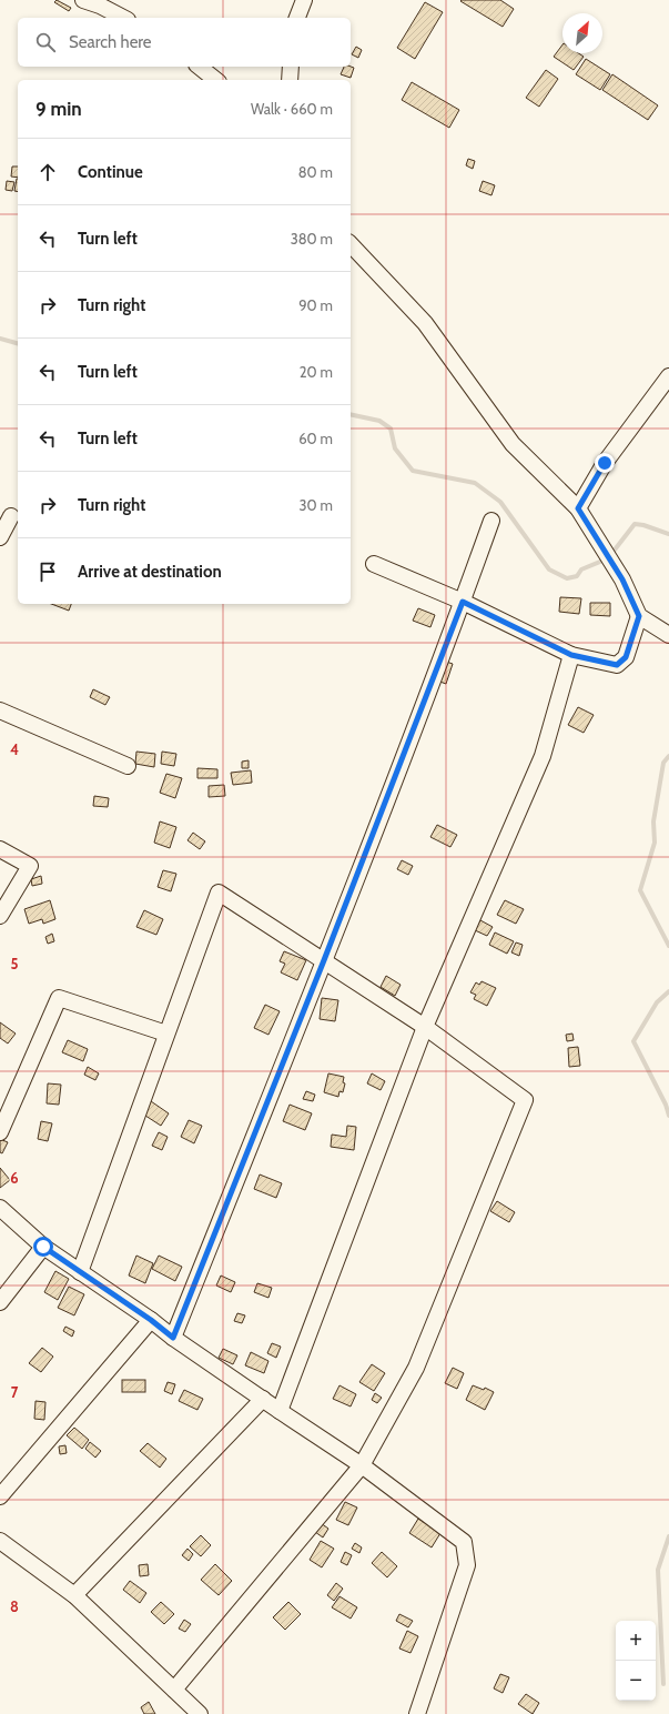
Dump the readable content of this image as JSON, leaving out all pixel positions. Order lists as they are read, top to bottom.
{
  "north": "top right",
  "page": {
    "search": "Search here",
    "heading": ["9 min", "Walk · 660 m"],
    "list": [
      ["Continue", "80 m"],
      ["Turn left", "380 m"],
      ["Turn right", "90 m"],
      ["Turn left", "20 m"],
      ["Turn left", "60 m"],
      ["Turn right", "30 m"],
      "Arrive at destination"
    ],
    "map_buttons": ["+", "−"]
  },
  "grid": {
    "rows": [
      "4",
      "5",
      "6",
      "7",
      "8"
    ]
  }
}
